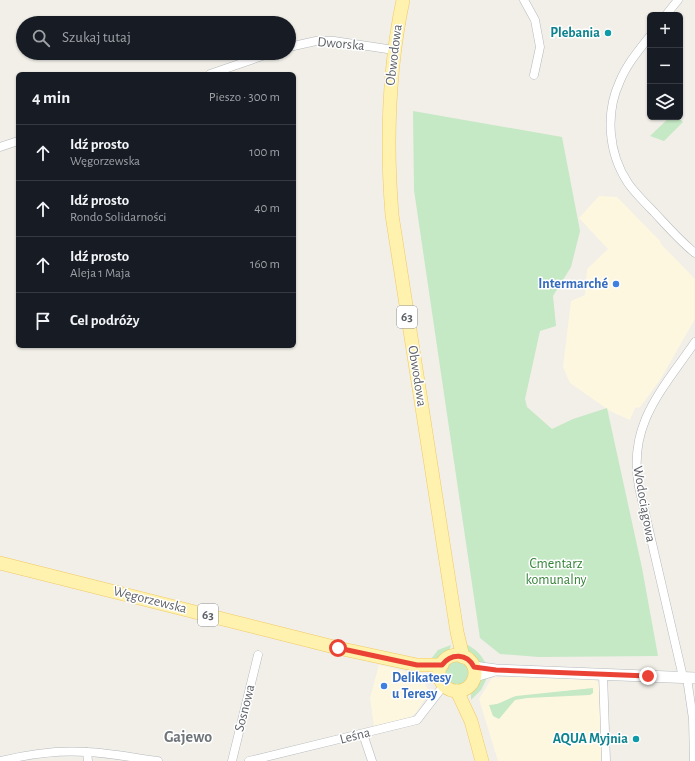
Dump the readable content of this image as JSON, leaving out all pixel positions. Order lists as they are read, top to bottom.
{
  "streets": {
    "main road": ["Obwodowa", "63", "Węgorzewska"],
    "street": [
      "Dworska",
      "Wodociągowa",
      "Sosnowa",
      "Leśna"
    ]
  },
  "crossings": [
    ["Dworska", "Obwodowa"],
    ["Obwodowa", "Węgorzewska"],
    ["Obwodowa", "Leśna"],
    ["Węgorzewska", "Leśna"]
  ],
  "districts": ["Gajewo"],
  "parks": ["Cmentarz komunalny"],
  "places": [
    "Plebania",
    "Intermarché",
    "Delikatesy u Teresy",
    "AQUA Myjnia"
  ],
  "page": {
    "map_buttons": ["+", "−"],
    "search": "Szukaj tutaj",
    "heading": ["4 min", "Pieszo · 300 m"],
    "list": [
      ["Idź prosto", "Węgorzewska", "100 m"],
      ["Idź prosto", "Rondo Solidarności", "40 m"],
      ["Idź prosto", "Aleja 1 Maja", "160 m"],
      "Cel podróży"
    ]
  }
}
